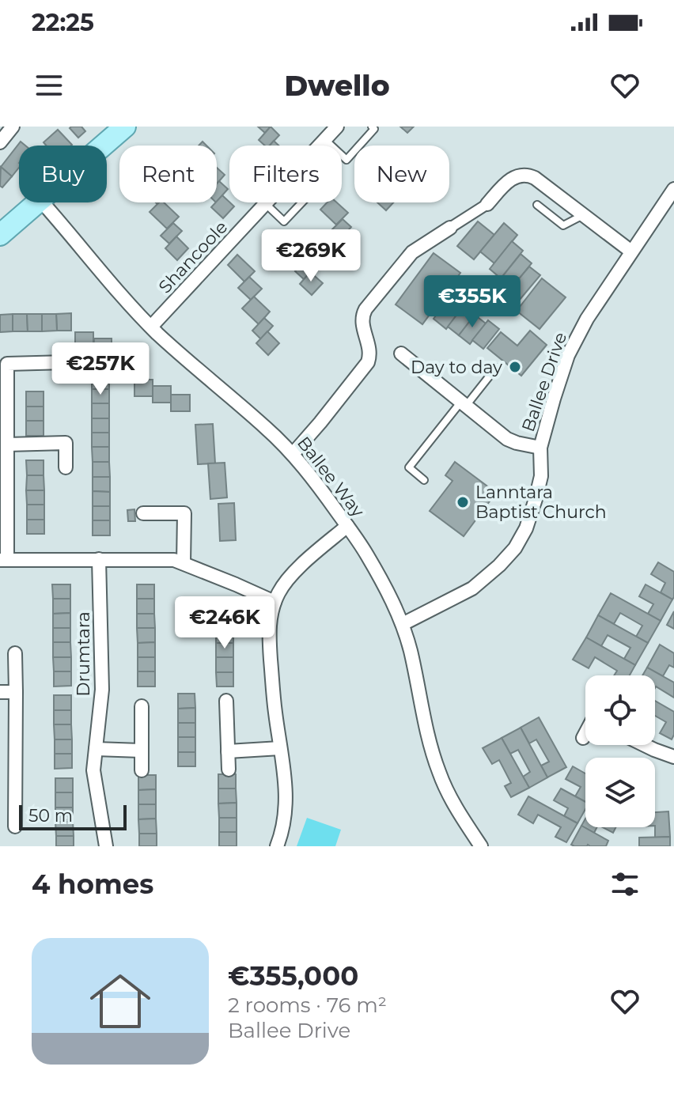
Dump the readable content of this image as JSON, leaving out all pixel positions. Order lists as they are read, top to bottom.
{
  "streets": {
    "street": [
      "Shancoole",
      "Ballee Drive",
      "Ballee Way",
      "Drumtara"
    ]
  },
  "crossings": [
    ["Shancoole", "Ballee Way"],
    ["Ballee Drive", "Ballee Way"]
  ],
  "places": ["Day to day", "Lanntara Baptist Church"],
  "scale_bar": "50 m",
  "page": {
    "status": "22:25",
    "header": "Dwello",
    "chip": [
      "Buy",
      "Rent",
      "Filters",
      "New"
    ],
    "price": [
      "€269K",
      "€355K",
      "€257K",
      "€246K"
    ],
    "scale": "50 m",
    "heading": "4 homes",
    "list": [
      {
        "name": "€355,000",
        "note": "2 rooms · 76 m² · Ballee Drive"
      }
    ]
  }
}
